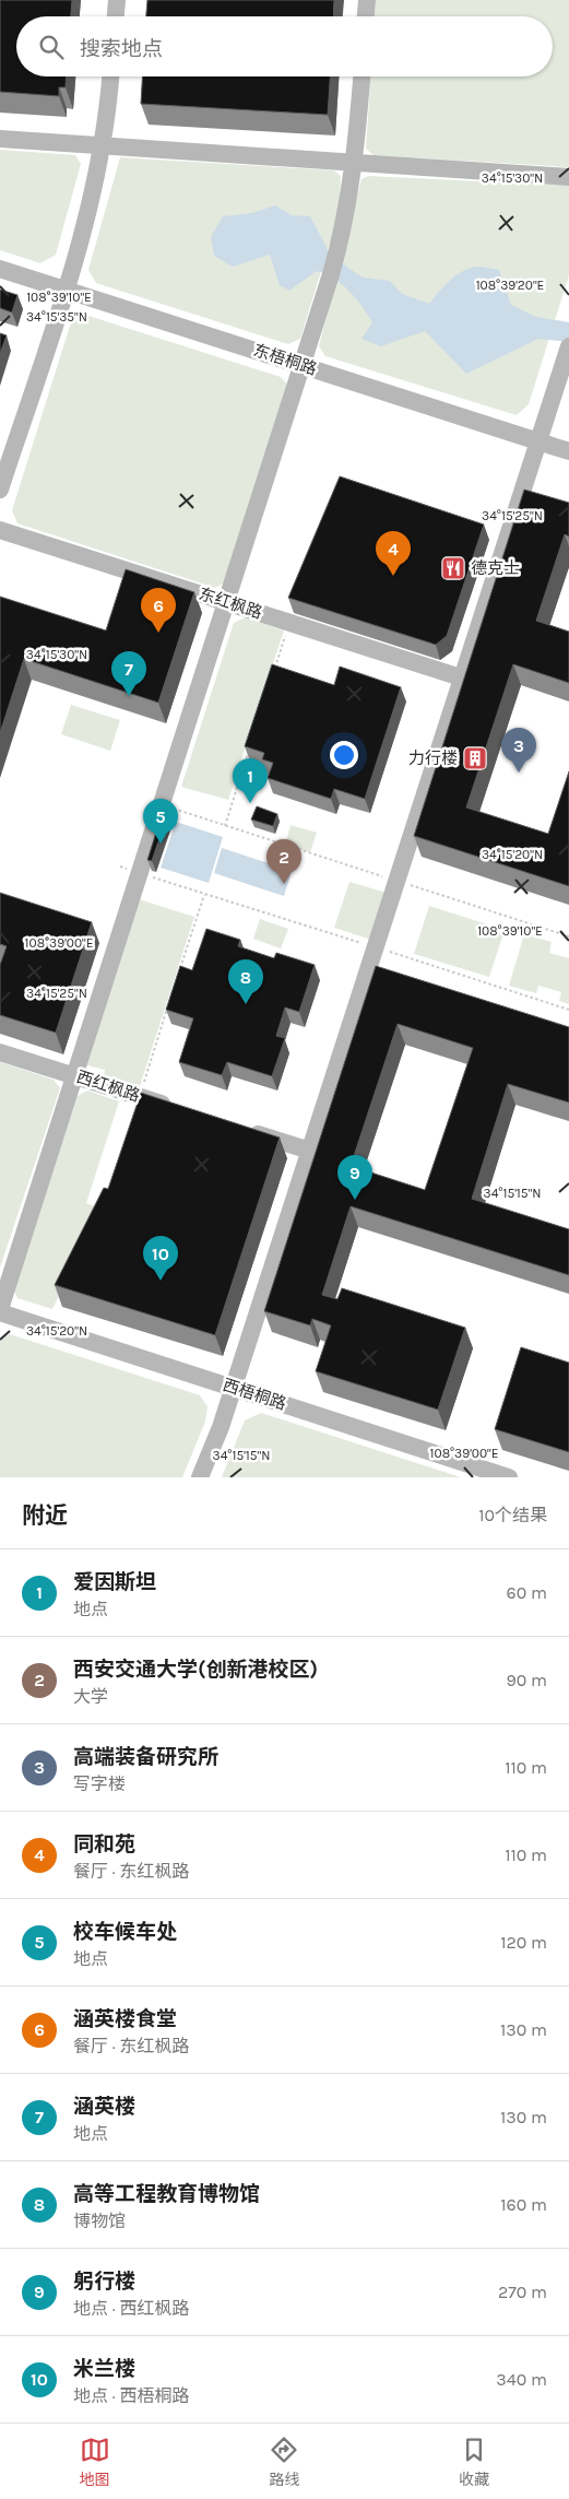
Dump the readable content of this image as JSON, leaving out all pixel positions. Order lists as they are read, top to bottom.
{
  "streets": {
    "street": [
      "东梧桐路",
      "东红枫路",
      "西红枫路",
      "西梧桐路"
    ]
  },
  "places": {
    "restaurant": ["德克士"],
    "building": ["力行楼"]
  },
  "page": {
    "search": "搜索地点",
    "pins": [
      "4",
      "6",
      "7",
      "3",
      "1",
      "5",
      "2",
      "8",
      "9",
      "10"
    ],
    "heading": ["附近", "10个结果"],
    "list": [
      {
        "mark": "1",
        "name": "爱因斯坦",
        "note": "地点",
        "value": "60 m"
      },
      {
        "mark": "2",
        "name": "西安交通大学(创新港校区)",
        "note": "大学",
        "value": "90 m"
      },
      {
        "mark": "3",
        "name": "高端装备研究所",
        "note": "写字楼",
        "value": "110 m"
      },
      {
        "mark": "4",
        "name": "同和苑",
        "note": "餐厅 · 东红枫路",
        "value": "110 m"
      },
      {
        "mark": "5",
        "name": "校车候车处",
        "note": "地点",
        "value": "120 m"
      },
      {
        "mark": "6",
        "name": "涵英楼食堂",
        "note": "餐厅 · 东红枫路",
        "value": "130 m"
      },
      {
        "mark": "7",
        "name": "涵英楼",
        "note": "地点",
        "value": "130 m"
      },
      {
        "mark": "8",
        "name": "高等工程教育博物馆",
        "note": "博物馆",
        "value": "160 m"
      },
      {
        "mark": "9",
        "name": "躬行楼",
        "note": "地点 · 西红枫路",
        "value": "270 m"
      },
      {
        "mark": "10",
        "name": "米兰楼",
        "note": "地点 · 西梧桐路",
        "value": "340 m"
      }
    ],
    "nav": ["地图", "路线", "收藏"]
  },
  "coordinates": [
    "34°15'30\"N",
    "108°39'20\"E",
    "108°39'10\"E",
    "34°15'35\"N",
    "34°15'25\"N",
    "34°15'20\"N",
    "108°39'00\"E",
    "34°15'15\"N"
  ]
}
